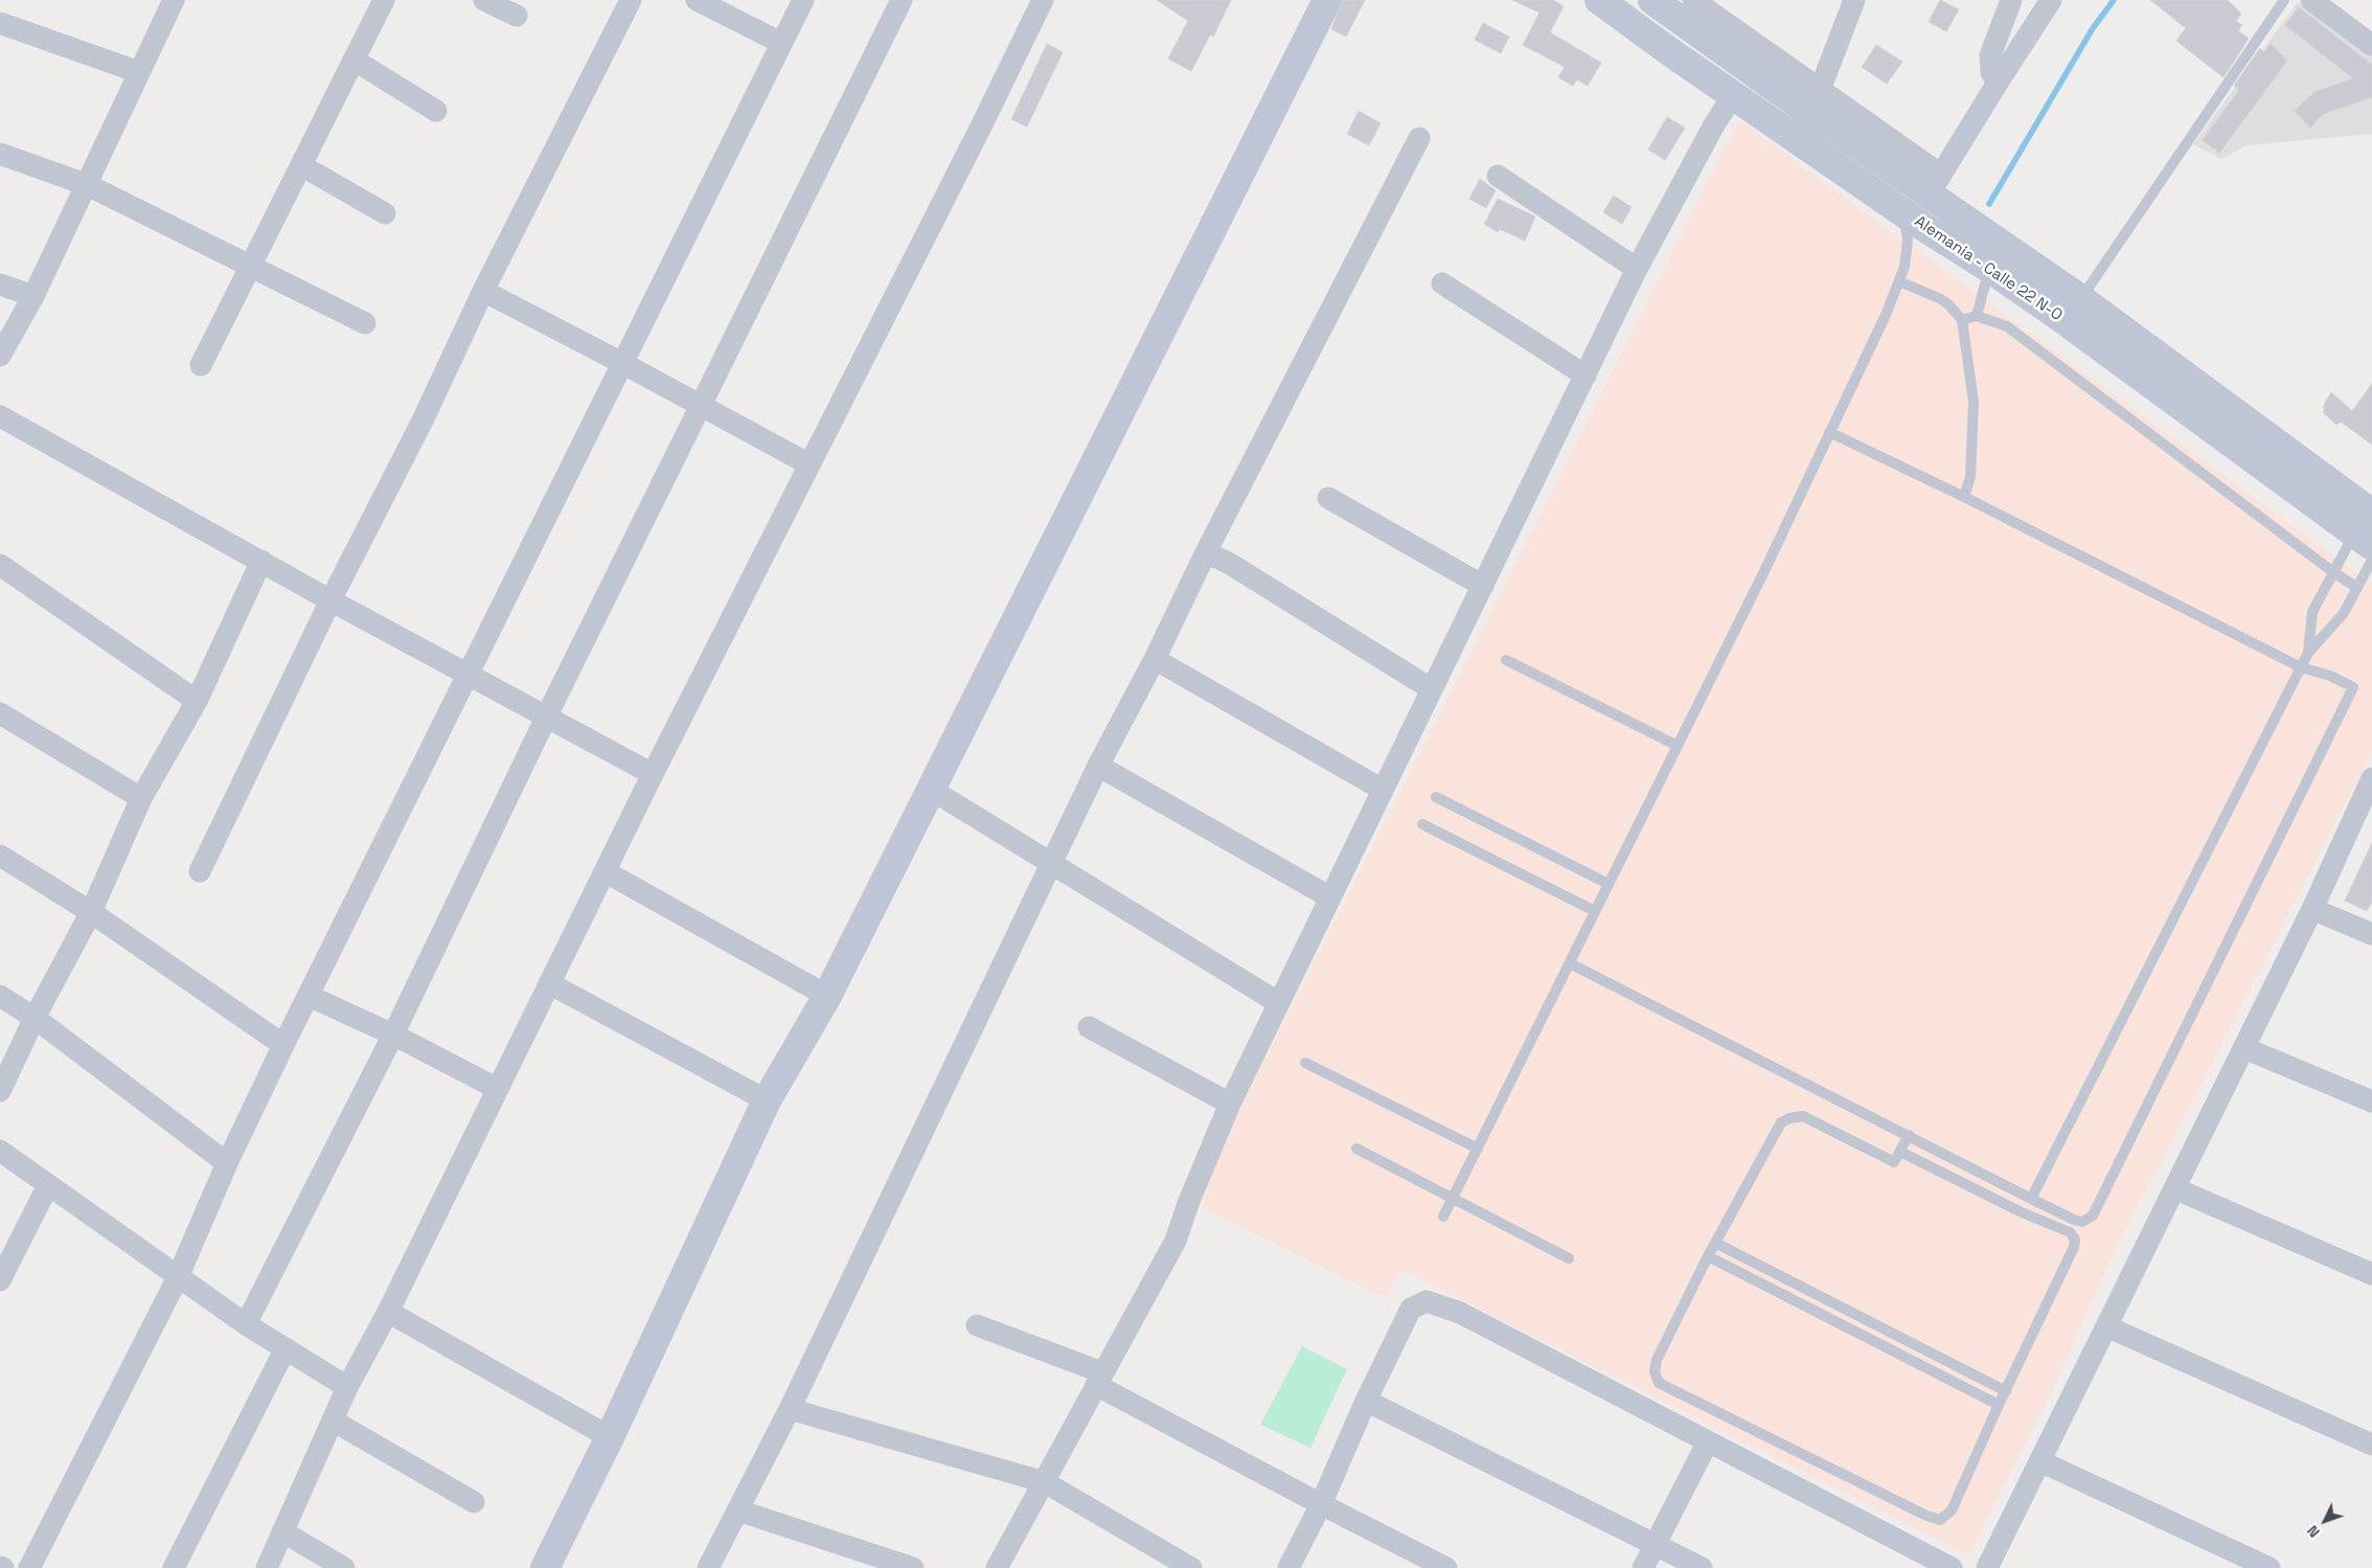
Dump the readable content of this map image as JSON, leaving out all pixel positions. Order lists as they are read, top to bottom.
{
  "streets": {
    "street": ["Alemania - Calle 22 N-O"]
  },
  "north": "bottom left"
}
